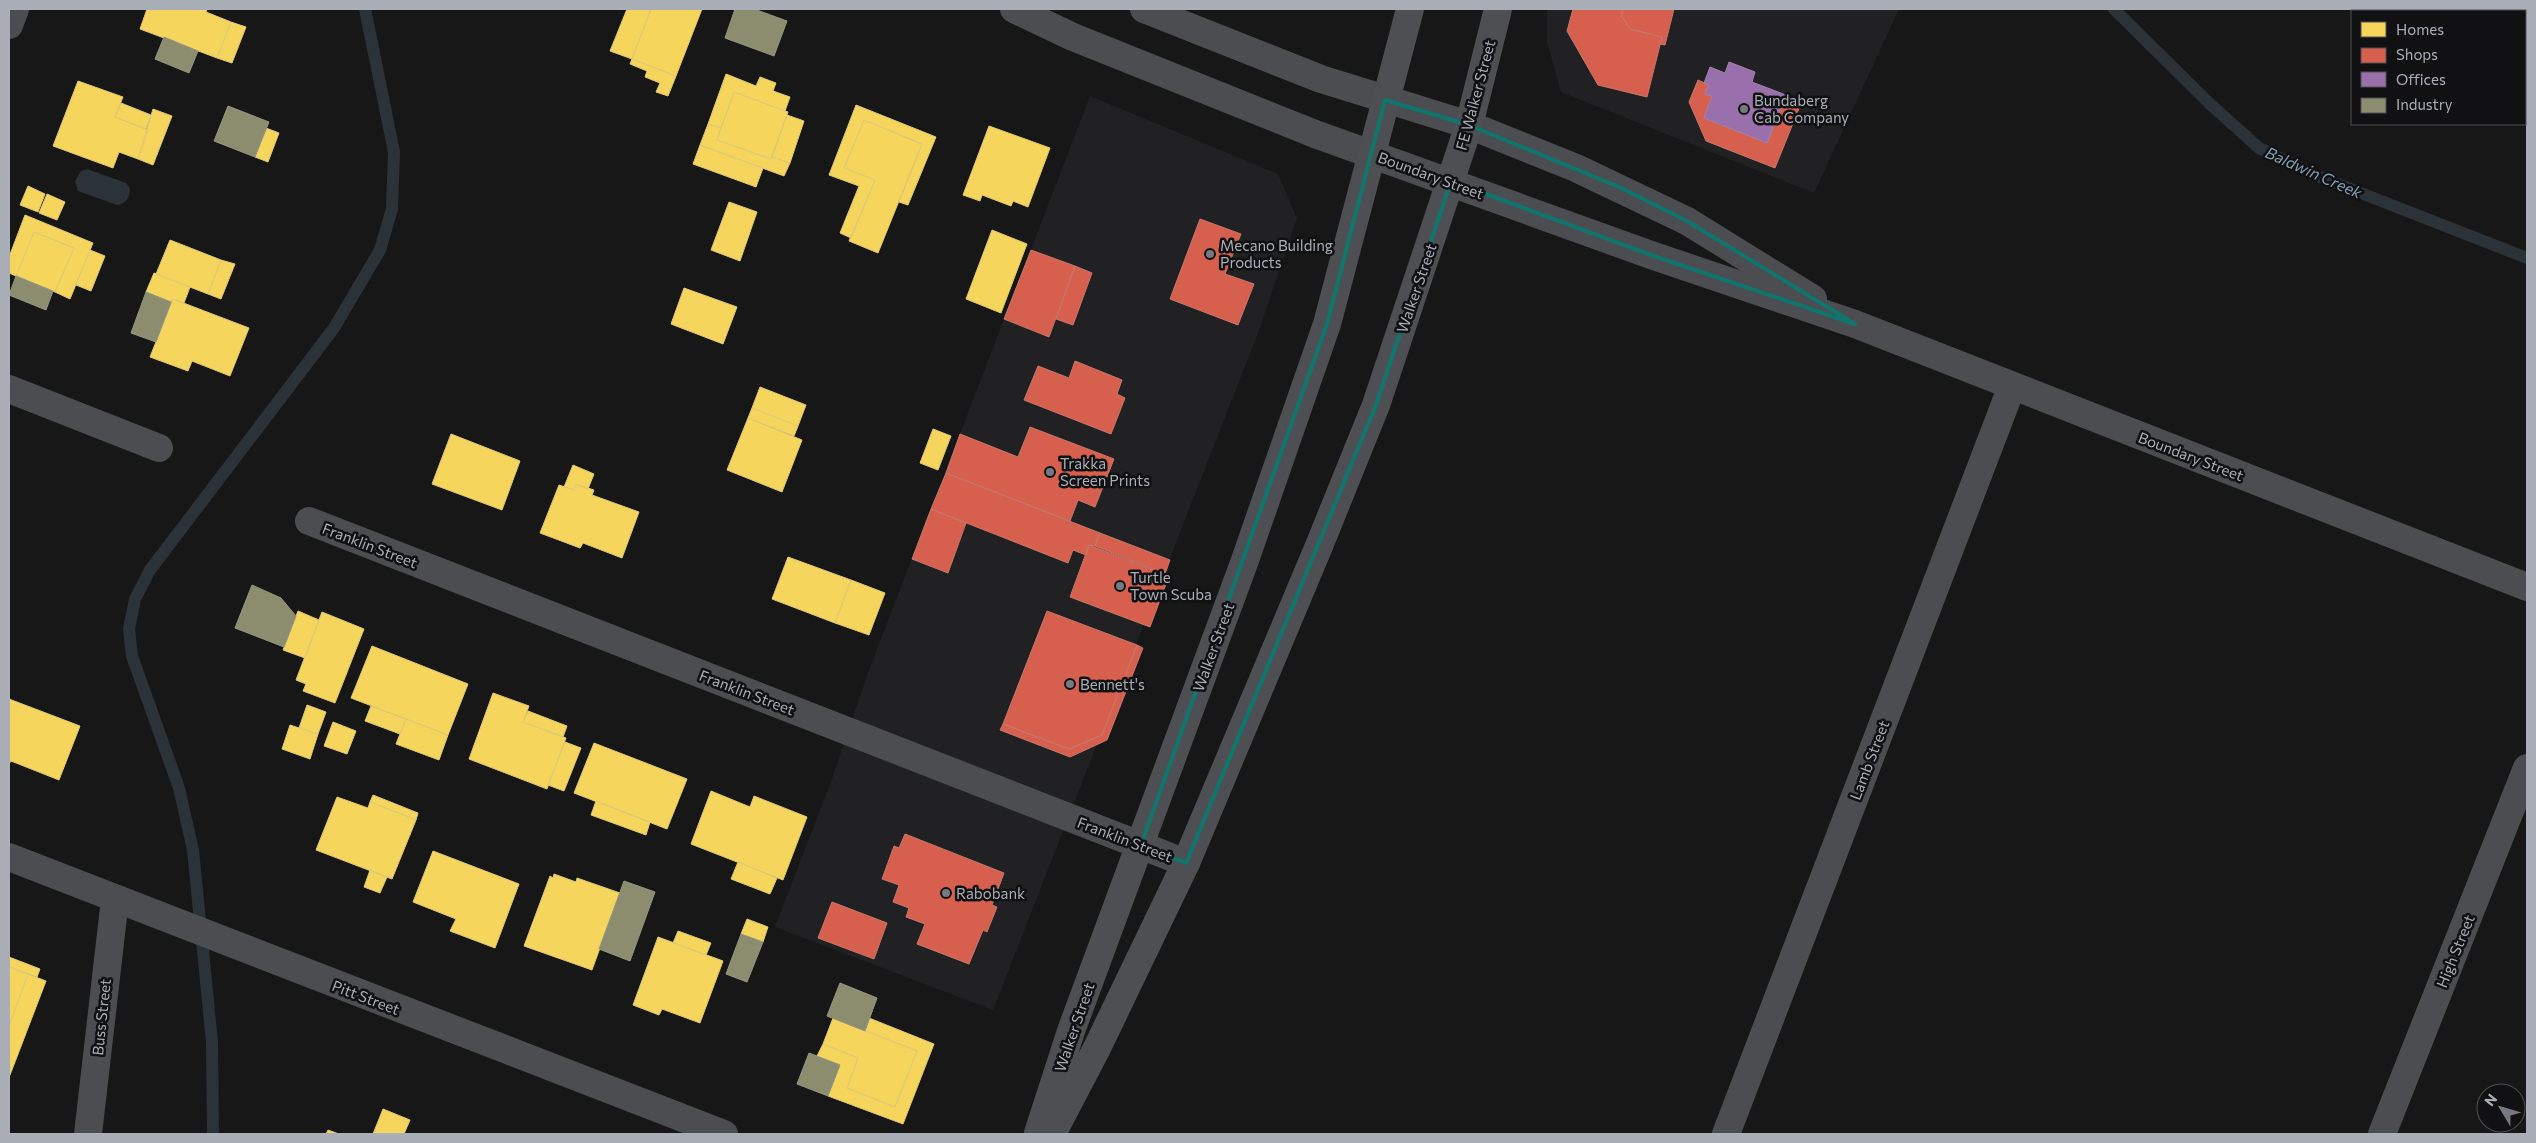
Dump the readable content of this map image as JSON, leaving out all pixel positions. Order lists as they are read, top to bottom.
{
  "streets": {
    "main road": ["FE Walker Street", "Walker Street"],
    "street": [
      "Boundary Street",
      "Franklin Street",
      "Lamb Street",
      "High Street",
      "Pitt Street",
      "Buss Street"
    ]
  },
  "crossings": [
    ["FE Walker Street", "Boundary Street"],
    ["FE Walker Street", "Walker Street"],
    ["Boundary Street", "Walker Street"],
    ["Boundary Street", "Lamb Street"],
    ["Walker Street", "Franklin Street"],
    ["Pitt Street", "Buss Street"]
  ],
  "water": ["Baldwin Creek"],
  "places": [
    "Bundaberg Cab Company",
    "Mecano Building Products",
    "Trakka Screen Prints",
    "Turtle Town Scuba",
    "Bennett's",
    "Rabobank"
  ],
  "legend": [
    "Homes",
    "Shops",
    "Offices",
    "Industry"
  ],
  "north": "top left"
}
